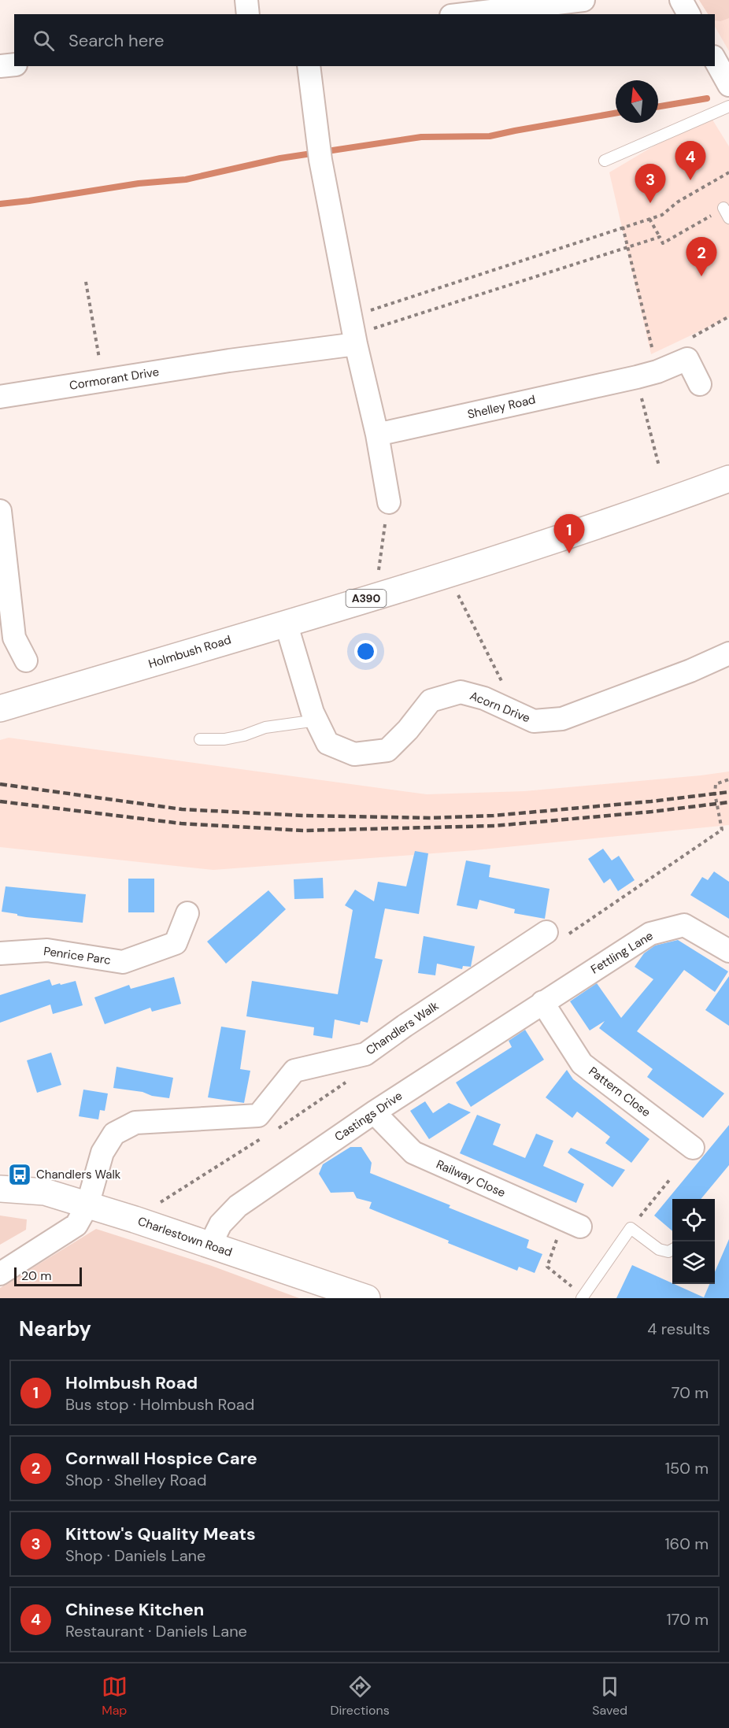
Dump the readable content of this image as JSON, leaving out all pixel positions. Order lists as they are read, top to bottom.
{
  "streets": {
    "main road": ["A390", "Holmbush Road", "Charlestown Road"],
    "street": [
      "Cormorant Drive",
      "Shelley Road",
      "Acorn Drive",
      "Fettling Lane",
      "Penrice Parc",
      "Chandlers Walk",
      "Pattern Close",
      "Castings Drive",
      "Railway Close"
    ]
  },
  "crossings": [
    ["Holmbush Road", "Acorn Drive"],
    ["Fettling Lane", "Pattern Close"],
    ["Fettling Lane", "Castings Drive"],
    ["Chandlers Walk", "Charlestown Road"],
    ["Pattern Close", "Castings Drive"],
    ["Castings Drive", "Railway Close"],
    ["Castings Drive", "Charlestown Road"]
  ],
  "places": {
    "bus stop": ["Chandlers Walk"]
  },
  "scale_bar": "20 m",
  "north": "top",
  "page": {
    "search": "Search here",
    "pins": [
      "4",
      "3",
      "2",
      "1"
    ],
    "scale": "20 m",
    "heading": ["Nearby", "4 results"],
    "list": [
      {
        "mark": "1",
        "name": "Holmbush Road",
        "note": "Bus stop · Holmbush Road",
        "value": "70 m"
      },
      {
        "mark": "2",
        "name": "Cornwall Hospice Care",
        "note": "Shop · Shelley Road",
        "value": "150 m"
      },
      {
        "mark": "3",
        "name": "Kittow's Quality Meats",
        "note": "Shop · Daniels Lane",
        "value": "160 m"
      },
      {
        "mark": "4",
        "name": "Chinese Kitchen",
        "note": "Restaurant · Daniels Lane",
        "value": "170 m"
      }
    ],
    "nav": ["Map", "Directions", "Saved"]
  }
}
